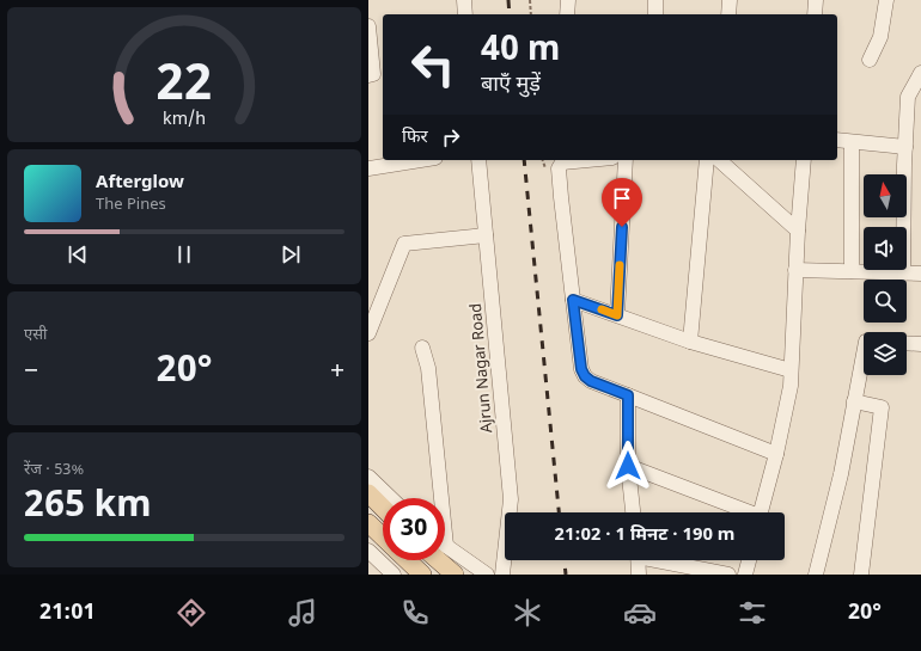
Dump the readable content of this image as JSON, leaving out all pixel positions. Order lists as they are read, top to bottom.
{
  "streets": {
    "street": ["Ajrun Nagar Road"]
  },
  "north": "top",
  "page": {
    "turn": ["40 m", "बाएँ मुड़ें"],
    "then": "फिर",
    "song": ["Afterglow", "The Pines"],
    "tile": [
      "एसी",
      ["रेंज · 53%", "265 km"]
    ],
    "heat": ["−", "20°", "+"],
    "limit": "30",
    "trip": "21:02 · 1 मिनट · 190 m",
    "tabs": ["21:01", "20°"],
    "gauge": ["22", "km/h"]
  }
}
